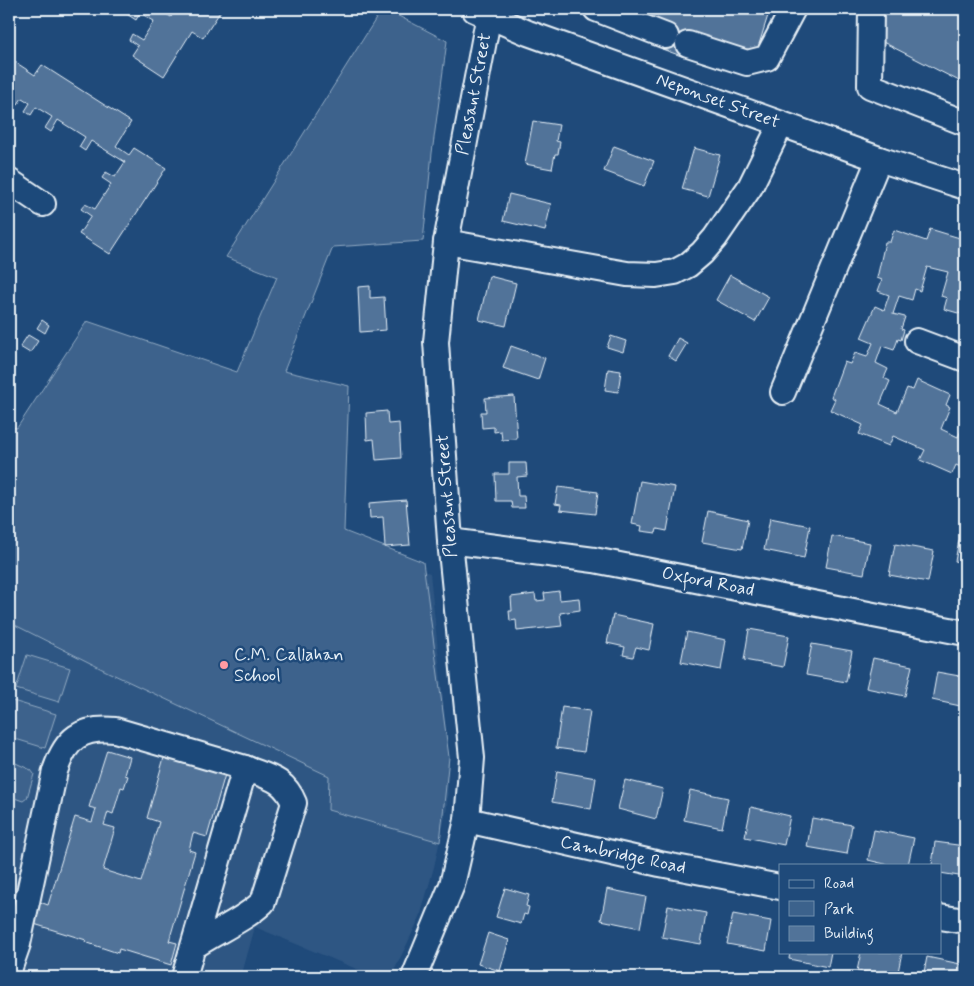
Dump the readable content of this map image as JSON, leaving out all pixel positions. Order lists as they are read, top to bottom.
{
  "streets": {
    "street": [
      "Pleasant Street",
      "Neponset Street",
      "Oxford Road",
      "Cambridge Road"
    ]
  },
  "crossings": [
    ["Pleasant Street", "Neponset Street"],
    ["Pleasant Street", "Oxford Road"],
    ["Pleasant Street", "Cambridge Road"]
  ],
  "places": ["C.M. Callahan School"],
  "legend": ["Road", "Park", "Building"]
}
